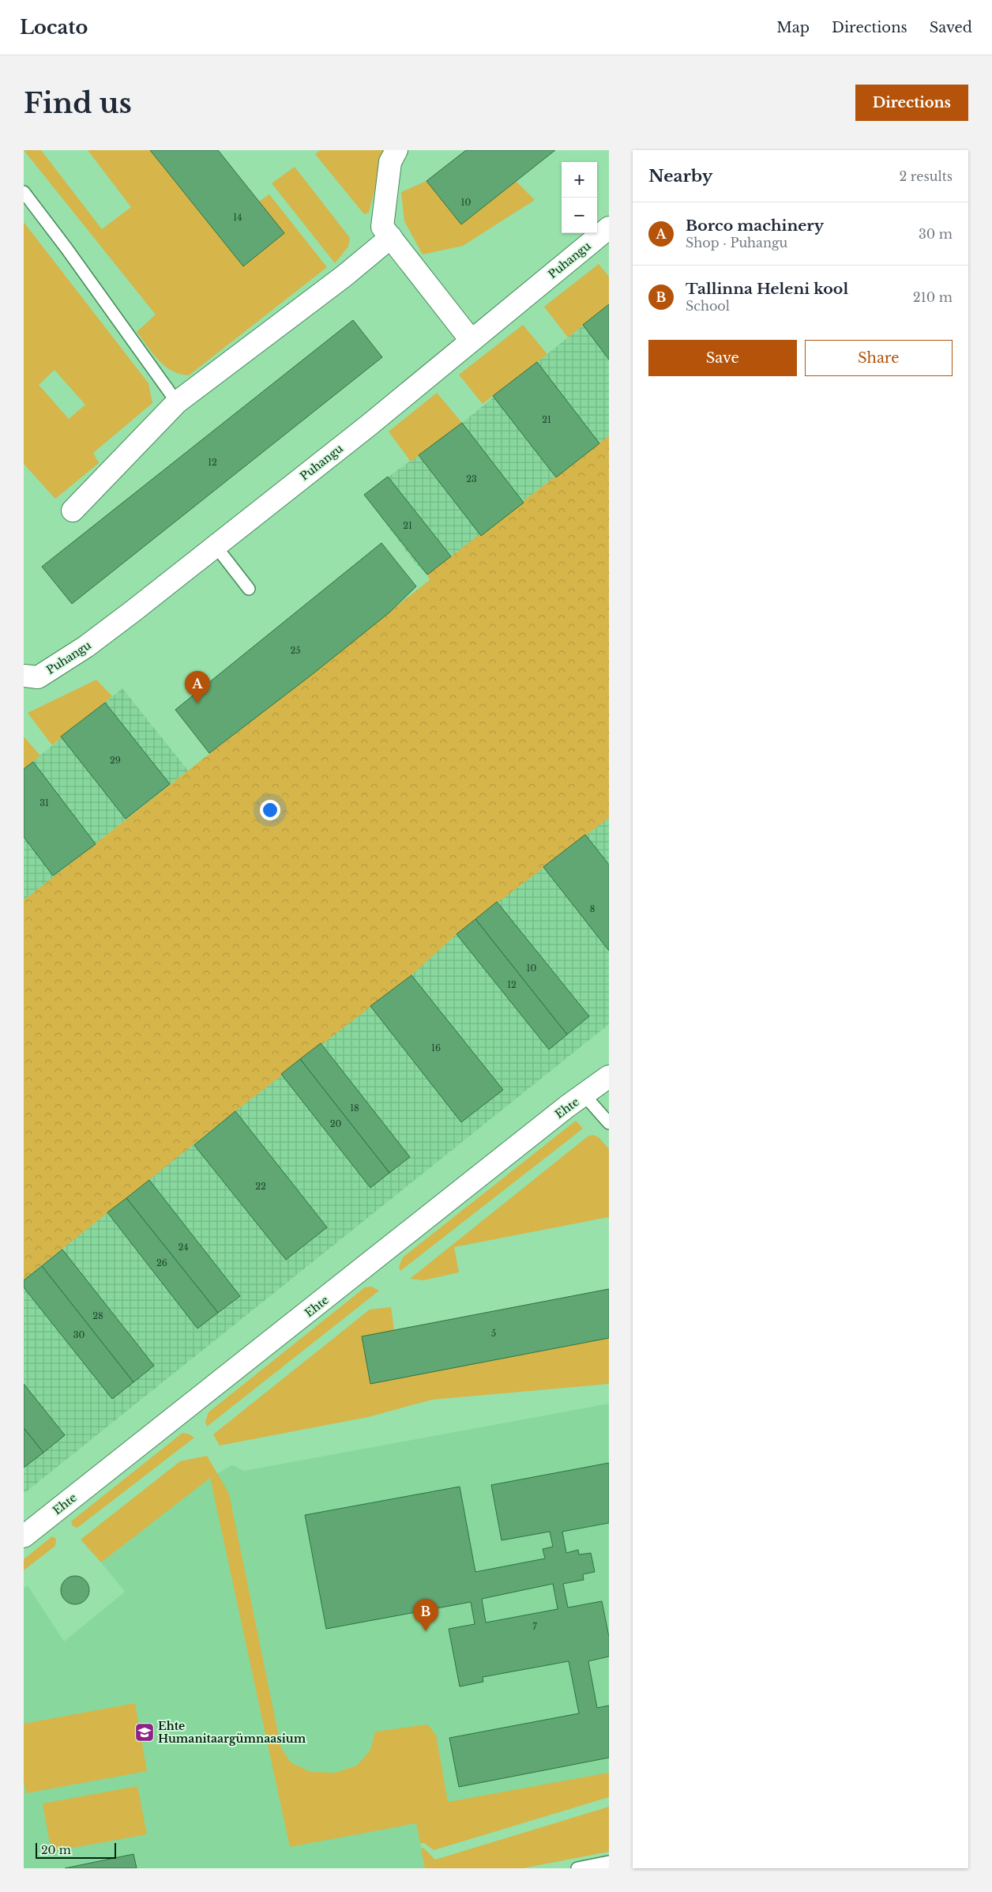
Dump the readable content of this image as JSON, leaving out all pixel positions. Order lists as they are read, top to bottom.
{
  "streets": {
    "street": ["Puhangu", "Ehte"]
  },
  "places": {
    "school or university": ["Ehte Humanitaargümnaasium"]
  },
  "house_numbers": [
    "10",
    "14",
    "21",
    "12",
    "23",
    "21",
    "25",
    "29",
    "31",
    "8",
    "10",
    "12",
    "16",
    "18",
    "20",
    "22",
    "24",
    "26",
    "28",
    "5",
    "30",
    "7"
  ],
  "scale_bar": "20 m",
  "page": {
    "header": "Locato",
    "nav": ["Map", "Directions", "Saved"],
    "buttons": [
      "Directions",
      ["Save", "Share"]
    ],
    "title": "Find us",
    "heading": ["Nearby", "2 results"],
    "map_buttons": ["+", "−"],
    "list": [
      {
        "mark": "A",
        "name": "Borco machinery",
        "note": "Shop · Puhangu",
        "value": "30 m"
      },
      {
        "mark": "B",
        "name": "Tallinna Heleni kool",
        "note": "School",
        "value": "210 m"
      }
    ],
    "pins": ["A", "B"],
    "scale": "20 m"
  }
}
